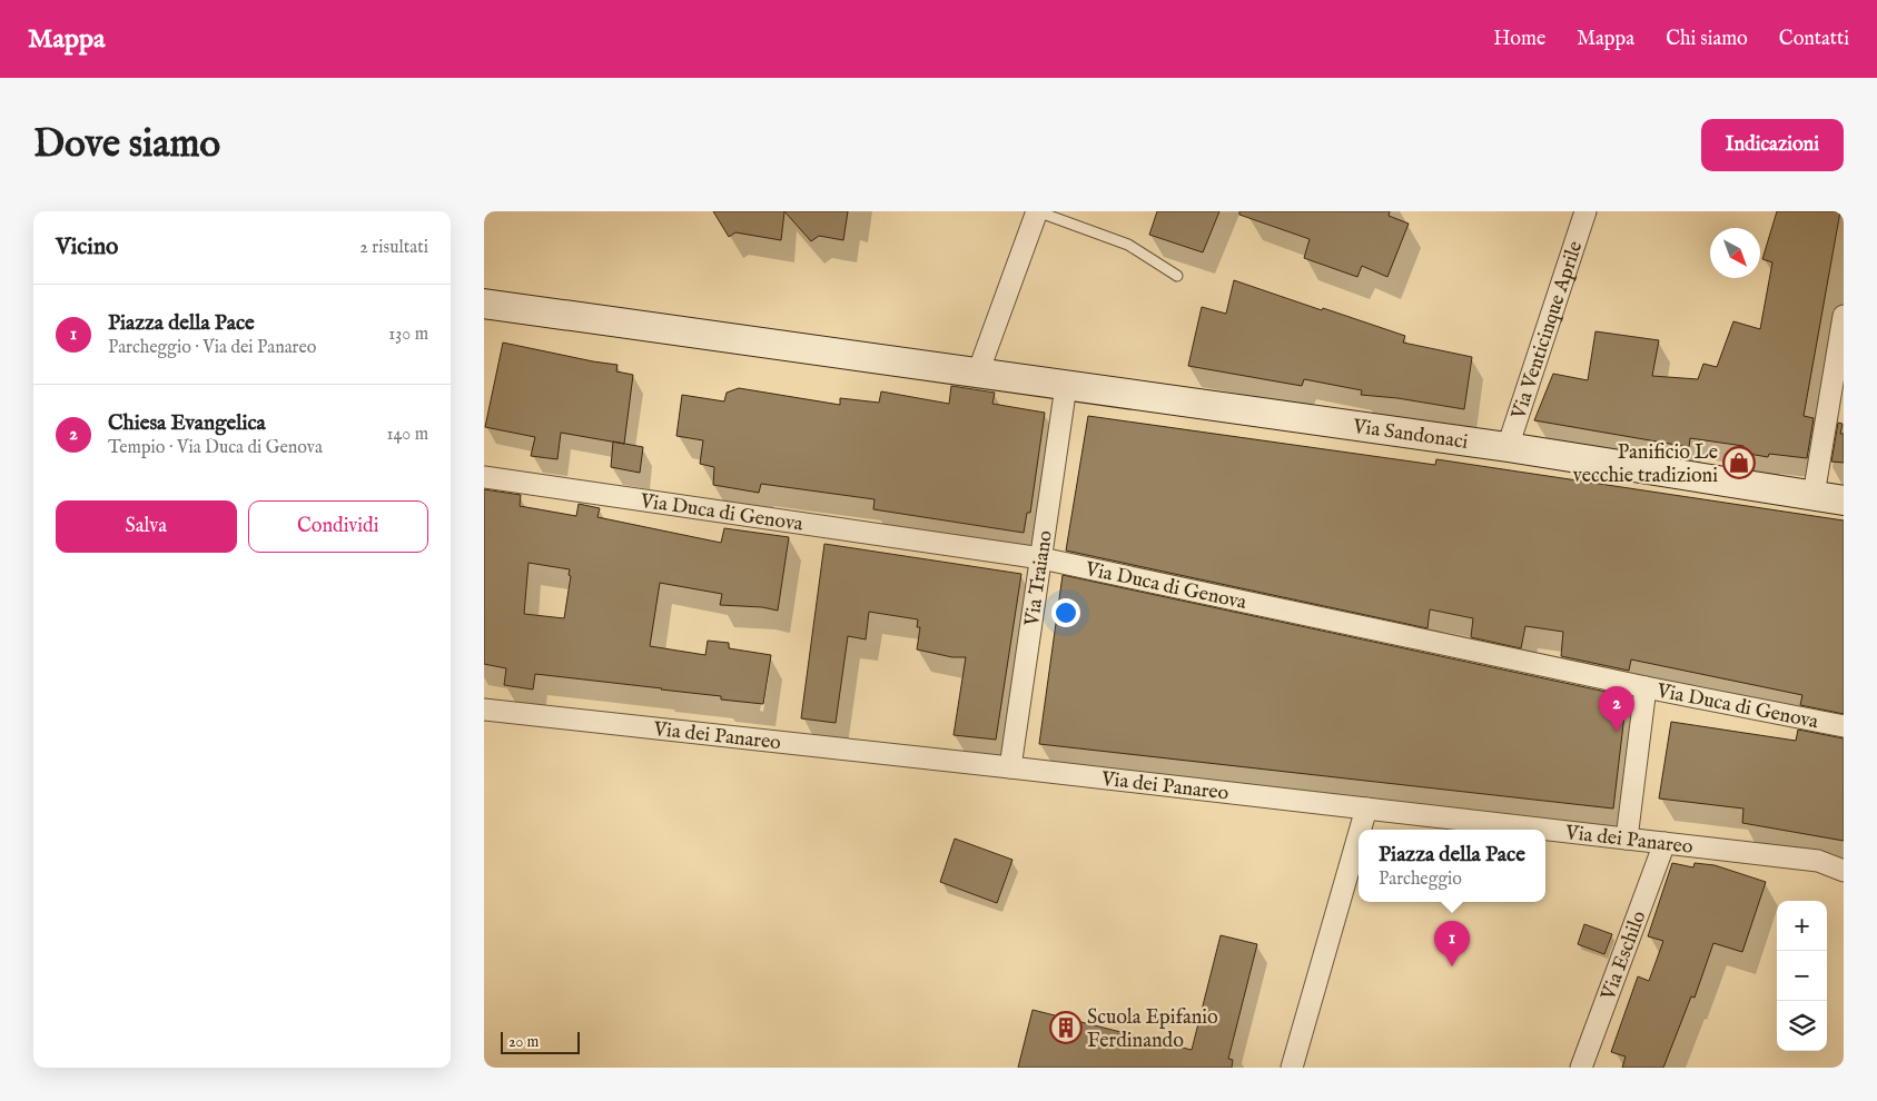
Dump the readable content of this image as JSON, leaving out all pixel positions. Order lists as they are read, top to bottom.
{
  "streets": {
    "main road": ["Via Sandonaci"],
    "street": [
      "Via Venticinque Aprile",
      "Via Duca di Genova",
      "Via Traiano",
      "Via dei Panareo",
      "Via Eschilo"
    ]
  },
  "crossings": [
    ["Via Venticinque Aprile", "Via Sandonaci"],
    ["Via Sandonaci", "Via Traiano"],
    ["Via Duca di Genova", "Via Traiano"],
    ["Via Traiano", "Via dei Panareo"],
    ["Via dei Panareo", "Via Eschilo"]
  ],
  "places": {
    "shop": ["Panificio Le vecchie tradizioni"],
    "building": ["Scuola Epifanio Ferdinando"]
  },
  "scale_bar": "20 m",
  "north": "bottom right",
  "page": {
    "header": "Mappa",
    "nav": [
      "Home",
      "Mappa",
      "Chi siamo",
      "Contatti"
    ],
    "buttons": [
      "Indicazioni",
      ["Salva", "Condividi"]
    ],
    "title": "Dove siamo",
    "heading": ["Vicino", "2 risultati"],
    "list": [
      {
        "mark": "1",
        "name": "Piazza della Pace",
        "note": "Parcheggio · Via dei Panareo",
        "value": "130 m"
      },
      {
        "mark": "2",
        "name": "Chiesa Evangelica",
        "note": "Tempio · Via Duca di Genova",
        "value": "140 m"
      }
    ],
    "pins": ["2", "1"],
    "popup": ["Piazza della Pace", "Parcheggio"],
    "map_buttons": ["+", "−"],
    "scale": "20 m"
  }
}
